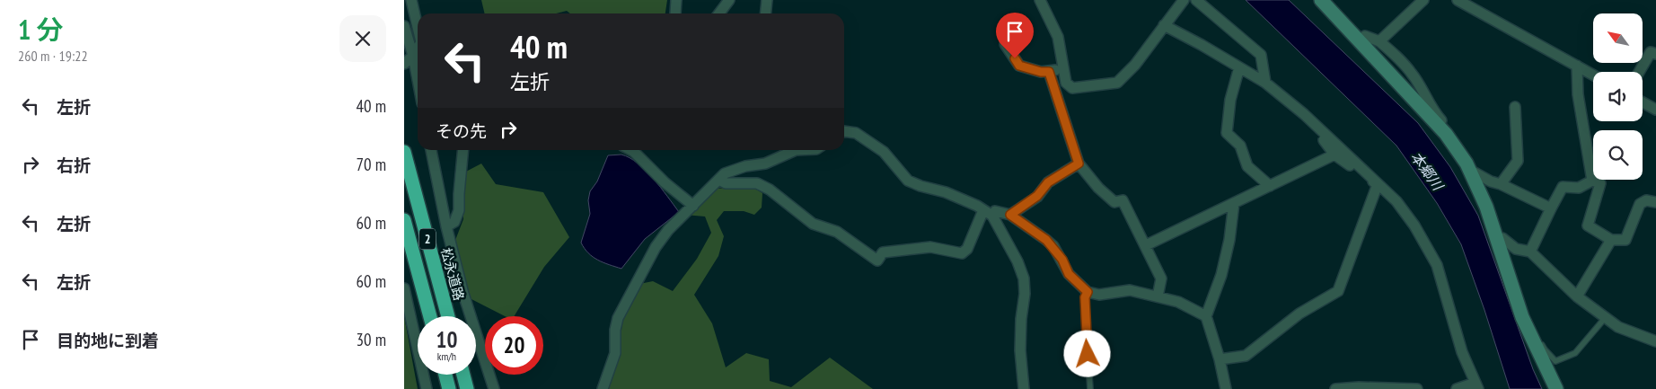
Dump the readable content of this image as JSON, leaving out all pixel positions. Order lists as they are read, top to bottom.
{
  "streets": {
    "highway": ["2", "松永道路"]
  },
  "water": ["本郷川"],
  "north": "top left",
  "page": {
    "heading": ["1 分", "260 m · 19:22"],
    "turn": ["40 m", "左折"],
    "list": [
      {
        "name": "左折",
        "value": "40 m"
      },
      {
        "name": "右折",
        "value": "70 m"
      },
      {
        "name": "左折",
        "value": "60 m"
      },
      {
        "name": "左折",
        "value": "60 m"
      },
      {
        "name": "目的地に到着",
        "value": "30 m"
      }
    ],
    "then": "その先",
    "speed": "10 km/h",
    "limit": "20"
  }
}
